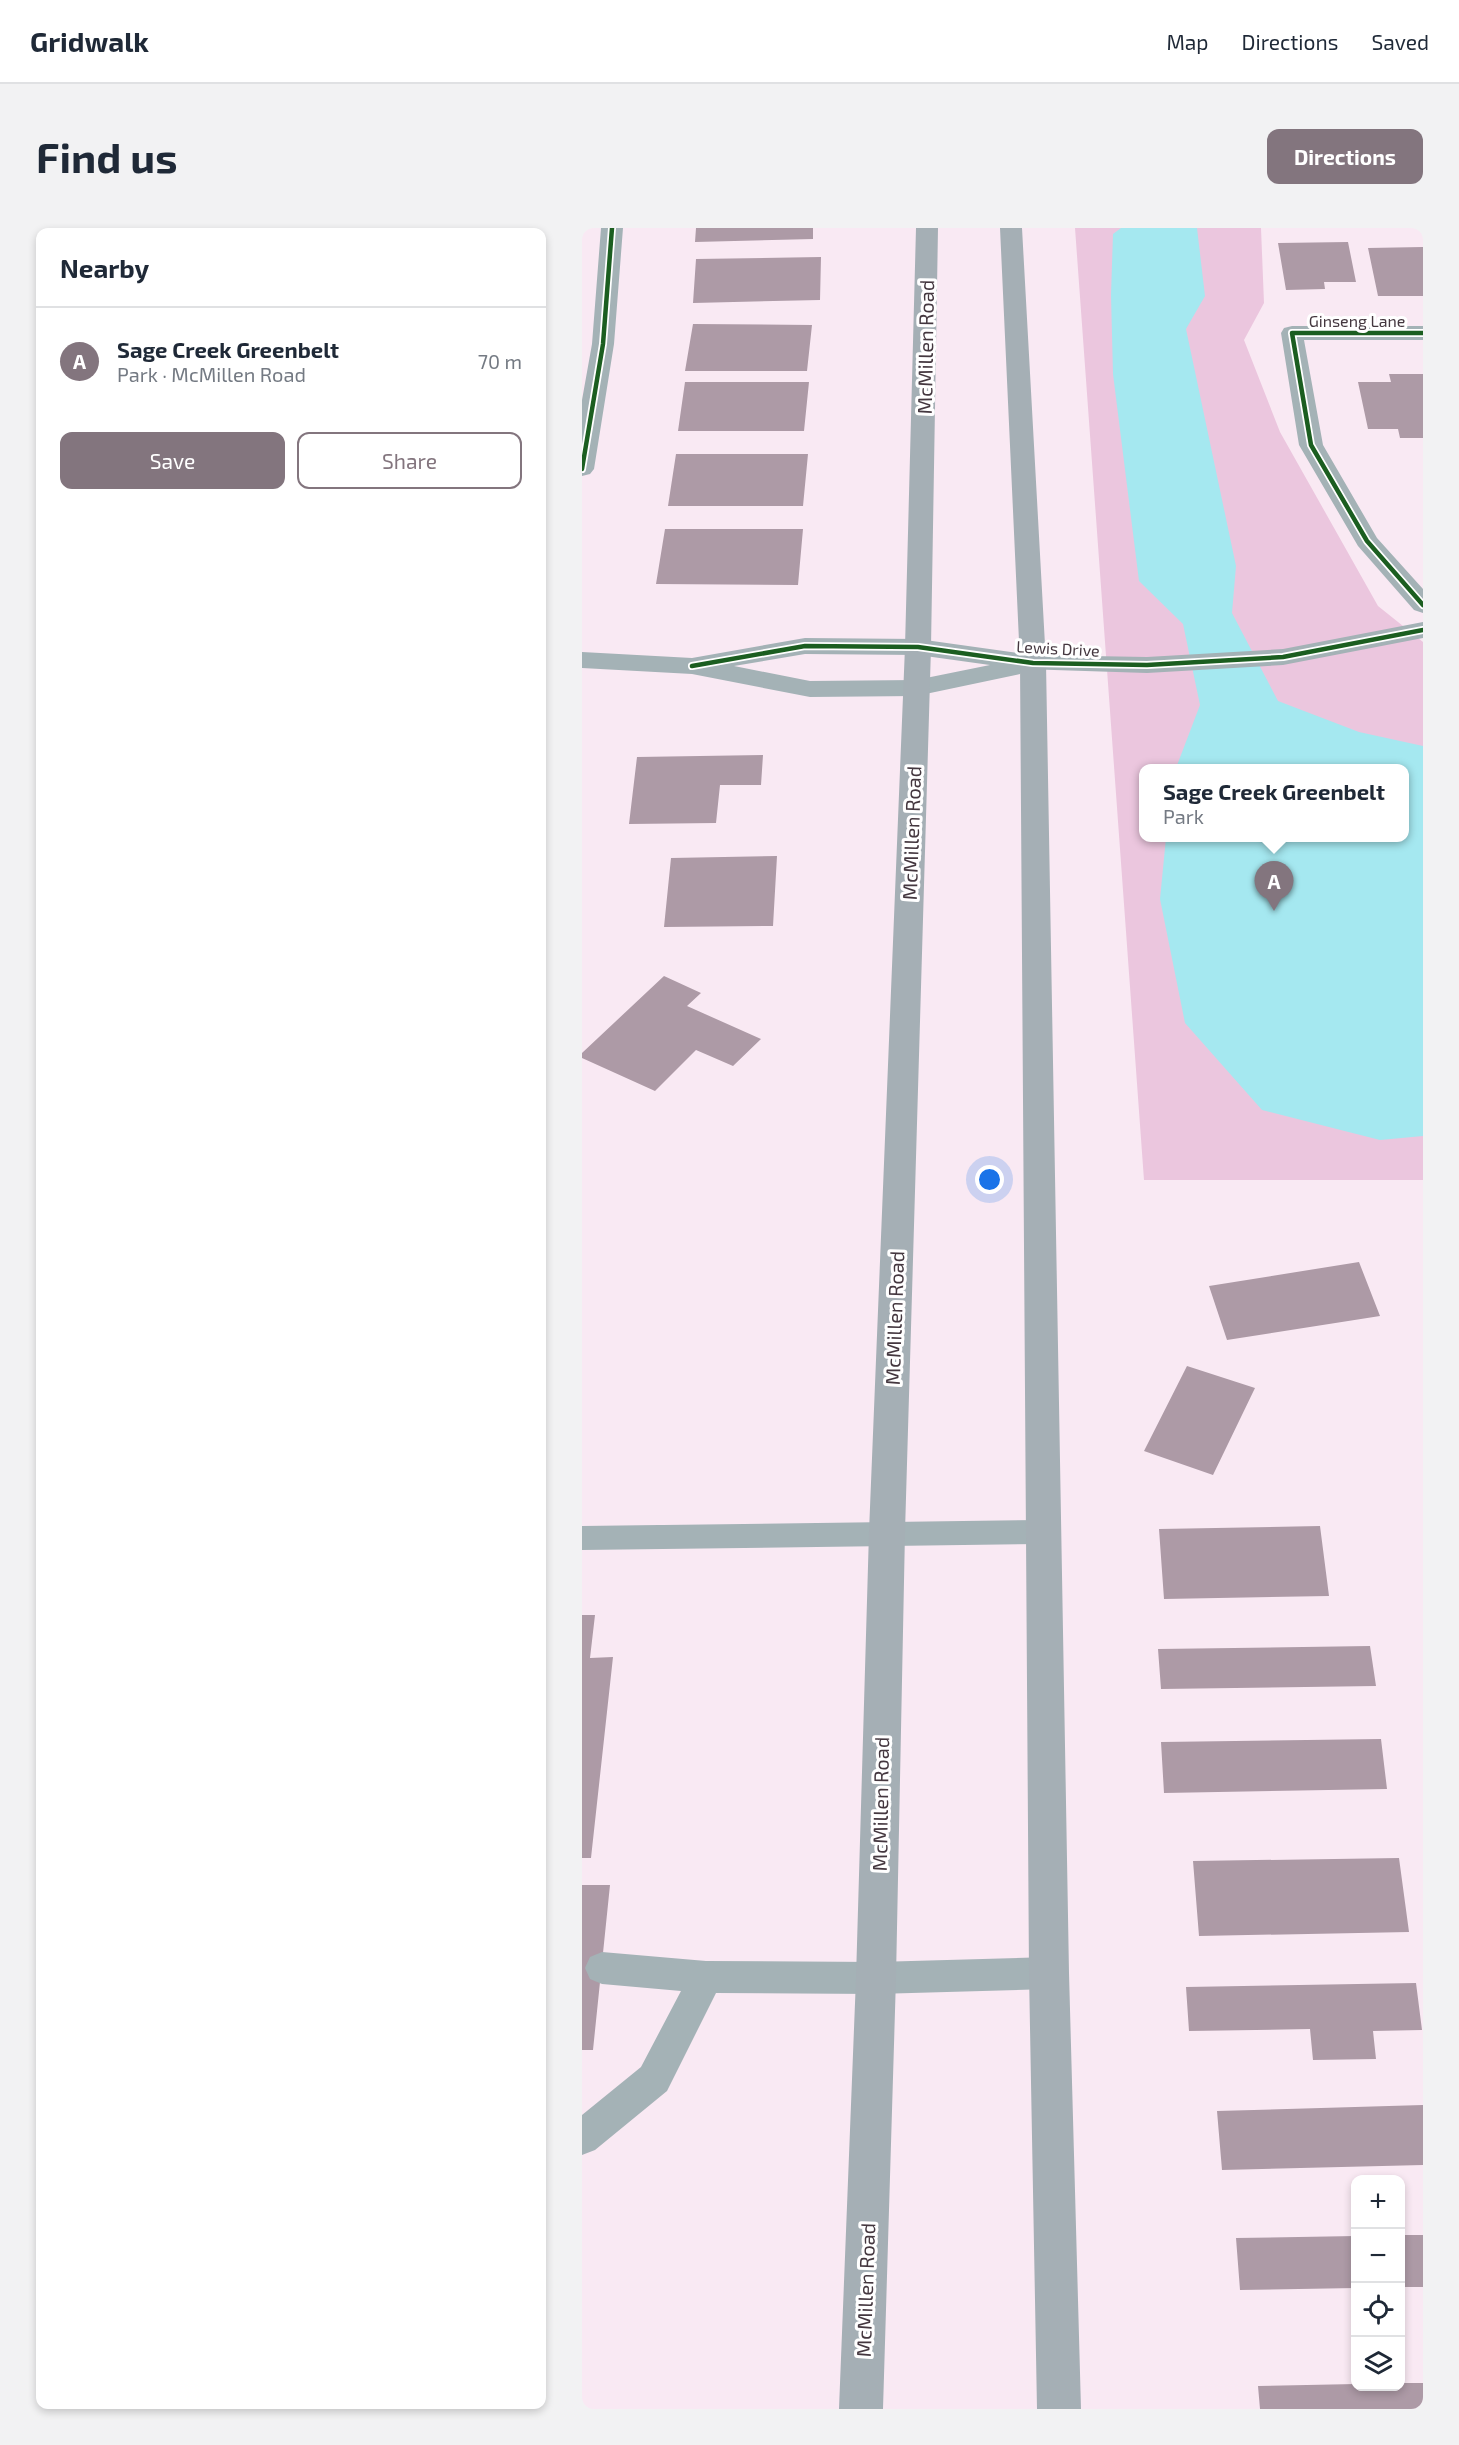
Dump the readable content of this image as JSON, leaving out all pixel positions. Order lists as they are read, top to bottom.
{
  "streets": {
    "main road": ["McMillen Road"],
    "street": ["Ginseng Lane", "Lewis Drive"]
  },
  "crossings": [
    ["McMillen Road", "Lewis Drive"]
  ],
  "page": {
    "header": "Gridwalk",
    "nav": ["Map", "Directions", "Saved"],
    "buttons": [
      "Directions",
      ["Save", "Share"]
    ],
    "title": "Find us",
    "heading": "Nearby",
    "list": [
      {
        "mark": "A",
        "name": "Sage Creek Greenbelt",
        "note": "Park · McMillen Road",
        "value": "70 m"
      }
    ],
    "popup": ["Sage Creek Greenbelt", "Park"],
    "pins": "A",
    "map_buttons": ["+", "−"]
  }
}
